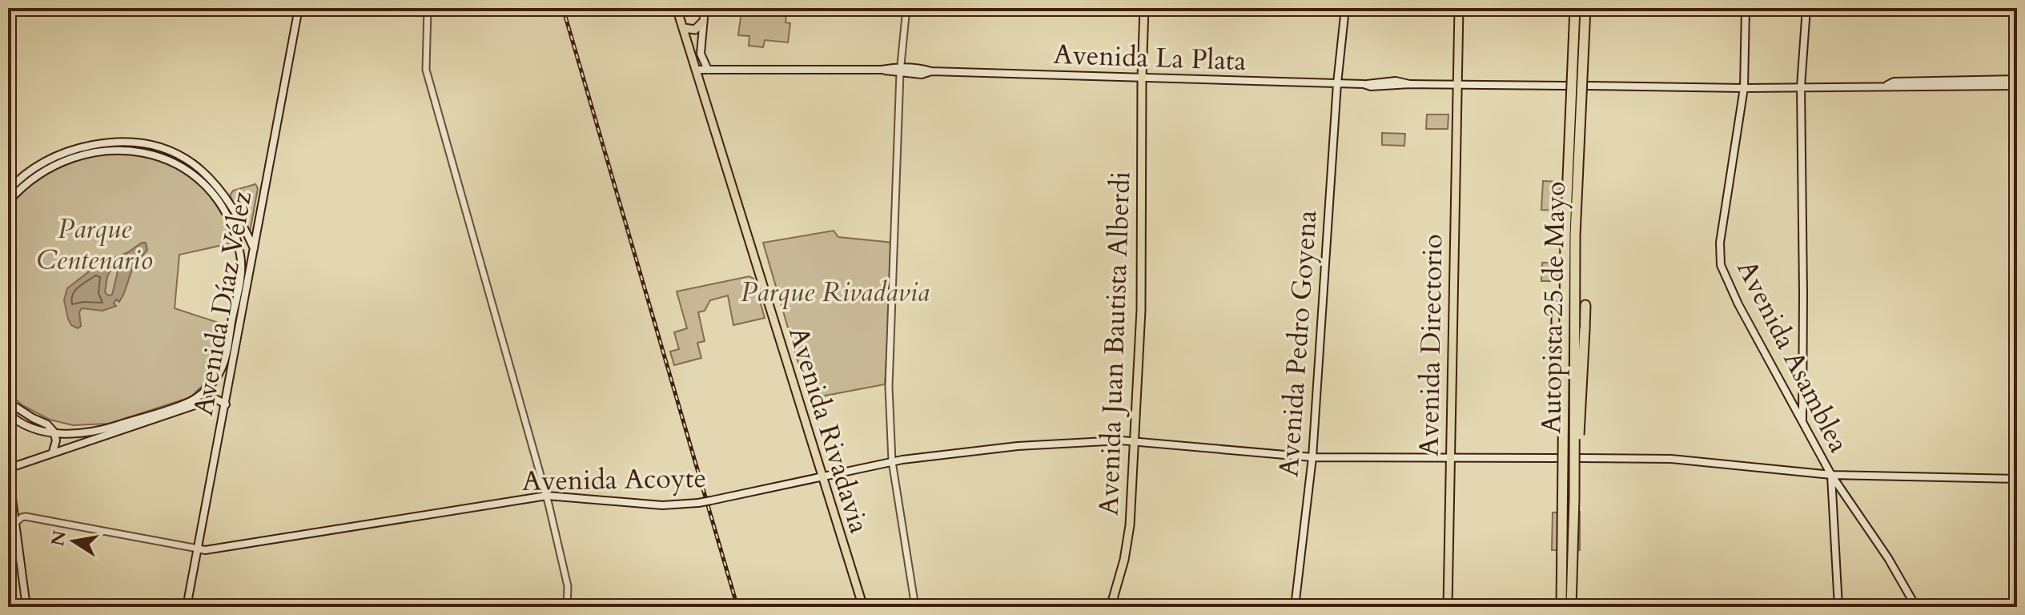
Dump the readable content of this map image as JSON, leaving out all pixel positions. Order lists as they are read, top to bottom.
{
  "streets": {
    "highway": ["Autopista 25 de Mayo"],
    "main road": [
      "Avenida La Plata",
      "Avenida Díaz Vélez",
      "Avenida Juan Bautista Alberdi",
      "Avenida Pedro Goyena",
      "Avenida Directorio",
      "Avenida Asamblea",
      "Avenida Rivadavia",
      "Avenida Acoyte"
    ]
  },
  "crossings": [
    ["Avenida La Plata", "Avenida Juan Bautista Alberdi"],
    ["Avenida La Plata", "Avenida Pedro Goyena"],
    ["Avenida La Plata", "Avenida Directorio"],
    ["Avenida La Plata", "Avenida Rivadavia"],
    ["Avenida Díaz Vélez", "Avenida Acoyte"],
    ["Avenida Juan Bautista Alberdi", "Avenida Acoyte"],
    ["Avenida Pedro Goyena", "Avenida Acoyte"],
    ["Avenida Directorio", "Avenida Acoyte"],
    ["Avenida Rivadavia", "Avenida Acoyte"]
  ],
  "parks": ["Parque Centenario", "Parque Rivadavia"],
  "north": "left"
}
